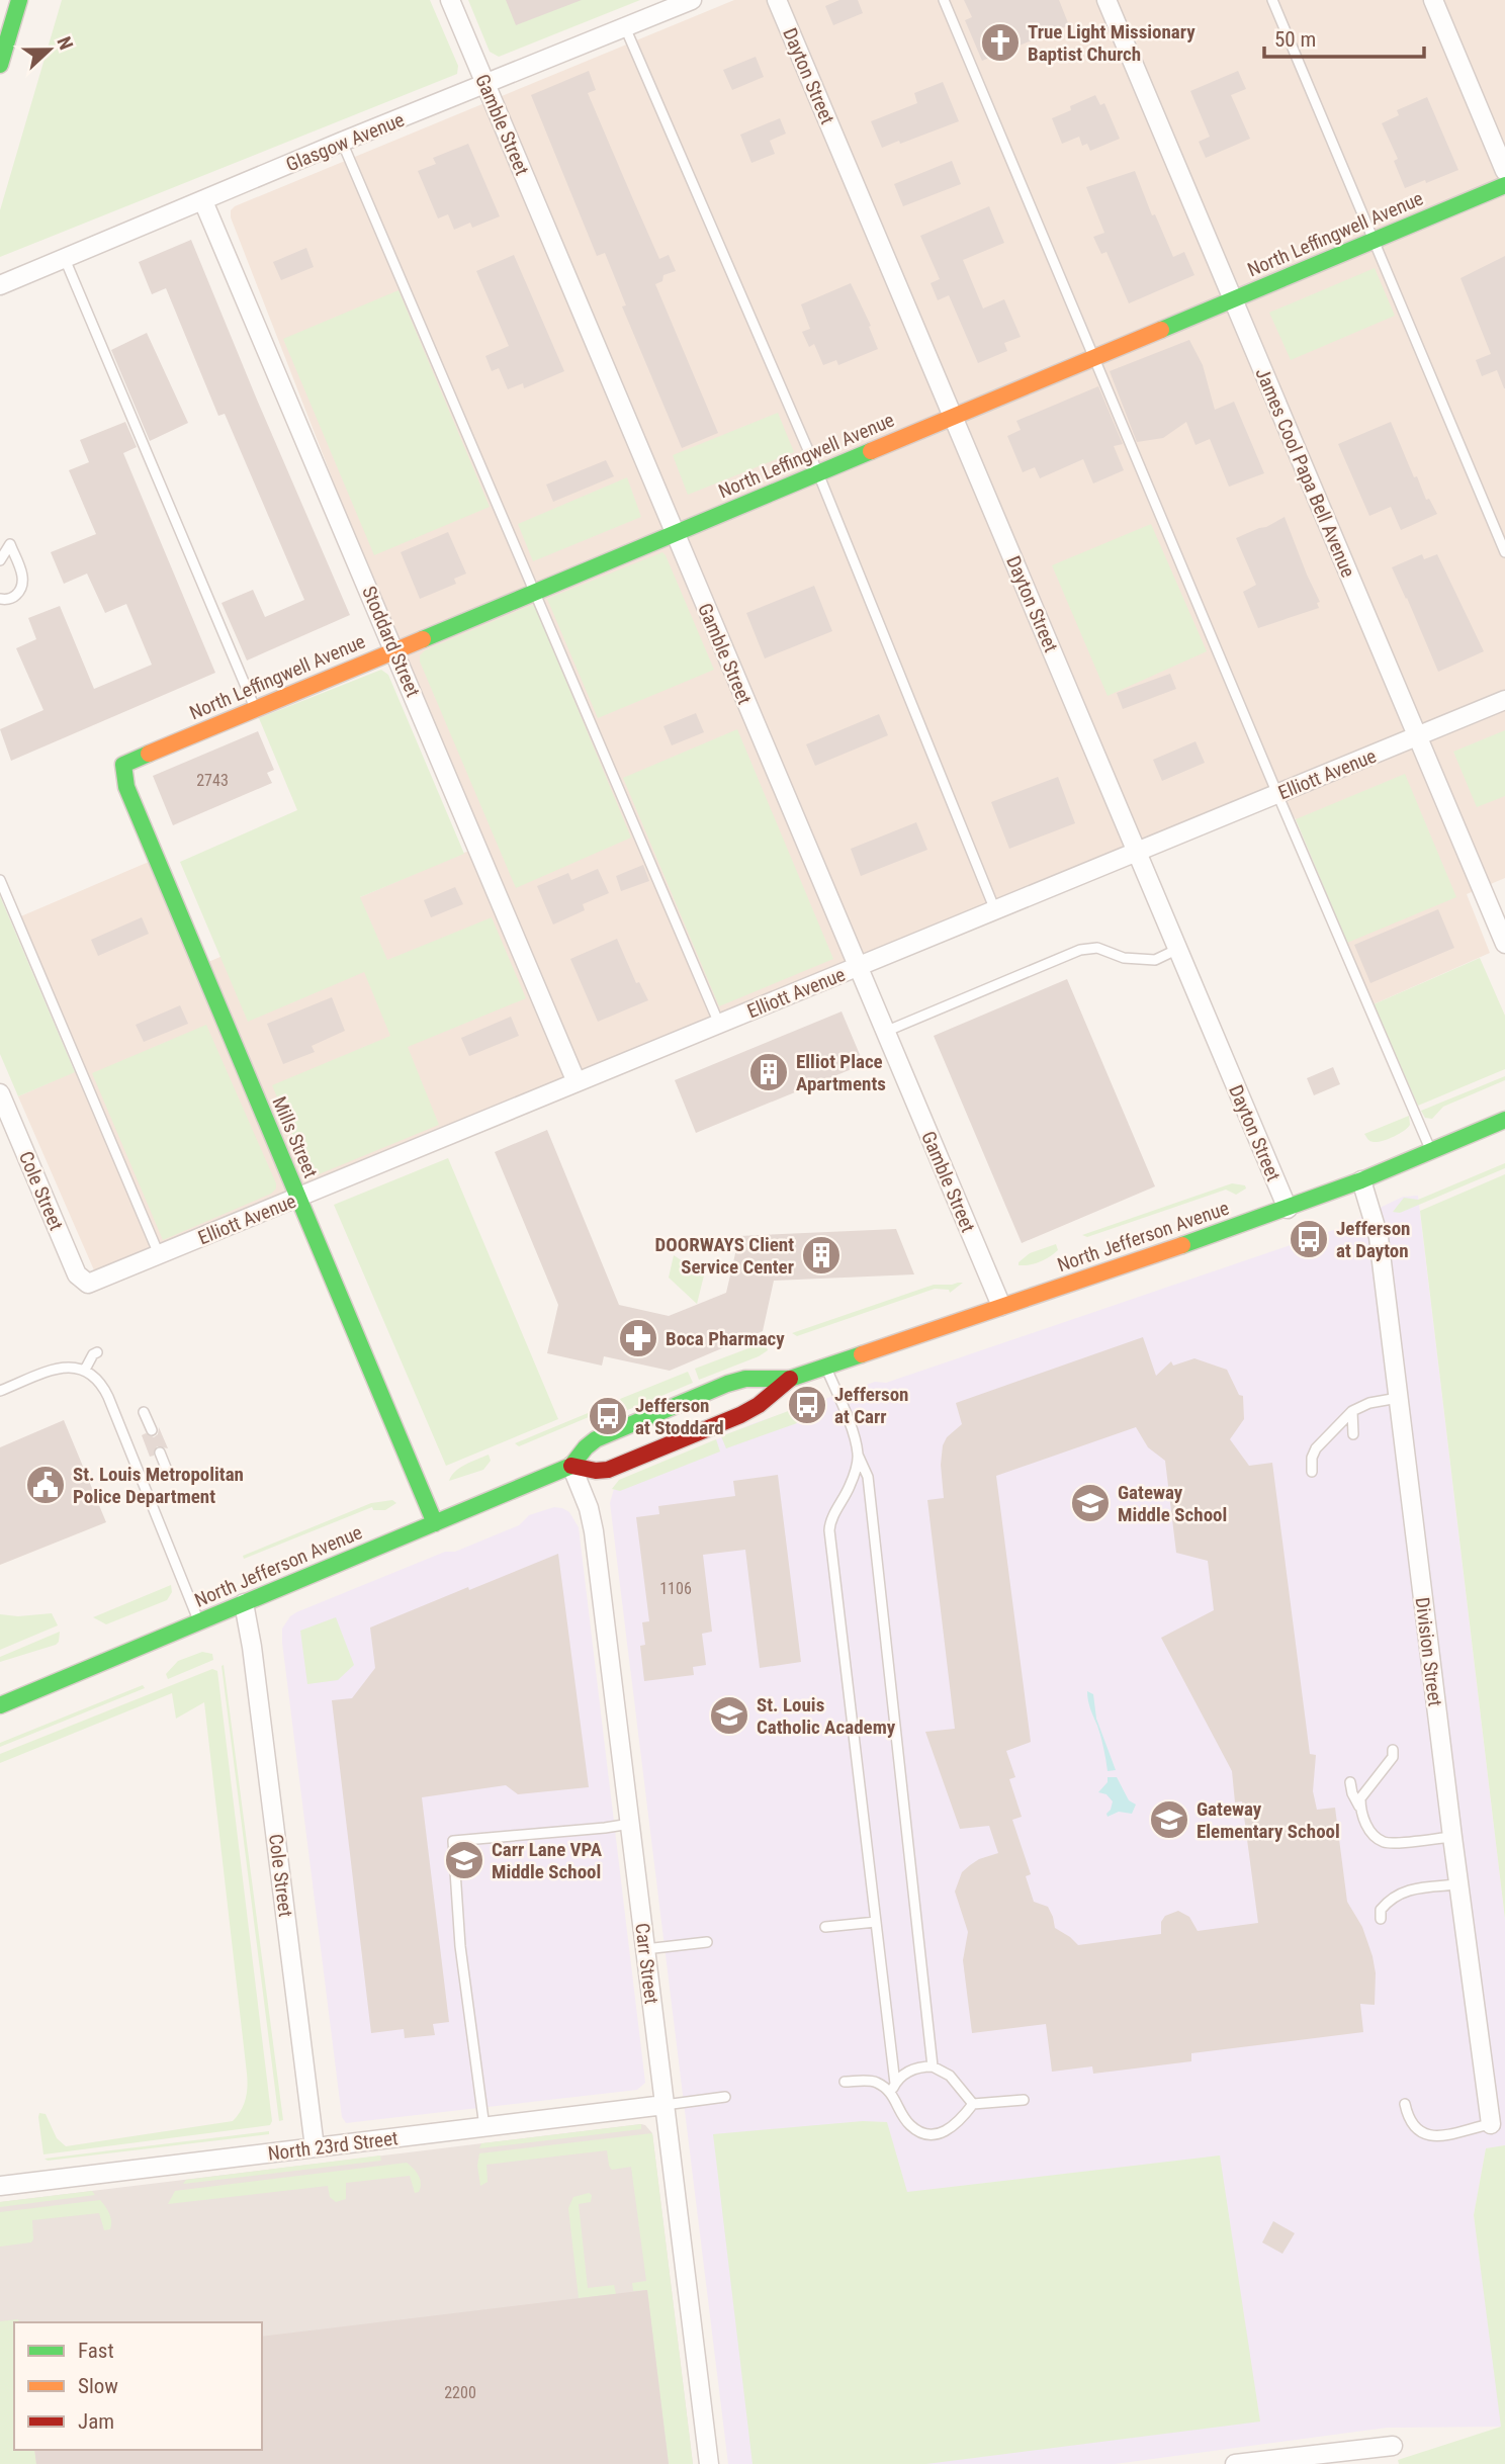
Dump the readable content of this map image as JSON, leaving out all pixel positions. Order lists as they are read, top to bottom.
{
  "streets": {
    "street": [
      "Dayton Street",
      "Gamble Street",
      "Glasgow Avenue",
      "North Leffingwell Avenue",
      "James Cool Papa Bell Avenue",
      "Stoddard Street",
      "Elliott Avenue",
      "Mills Street",
      "Cole Street",
      "North Jefferson Avenue",
      "Division Street",
      "Carr Street",
      "North 23rd Street"
    ]
  },
  "crossings": [
    ["Dayton Street", "North Leffingwell Avenue"],
    ["Dayton Street", "Elliott Avenue"],
    ["Dayton Street", "North Jefferson Avenue"],
    ["Gamble Street", "Glasgow Avenue"],
    ["Gamble Street", "North Leffingwell Avenue"],
    ["Gamble Street", "Elliott Avenue"],
    ["Gamble Street", "North Jefferson Avenue"],
    ["Glasgow Avenue", "Stoddard Street"],
    ["North Leffingwell Avenue", "James Cool Papa Bell Avenue"],
    ["North Leffingwell Avenue", "Stoddard Street"],
    ["North Leffingwell Avenue", "Mills Street"],
    ["James Cool Papa Bell Avenue", "Elliott Avenue"],
    ["Stoddard Street", "Elliott Avenue"],
    ["Elliott Avenue", "Mills Street"],
    ["Elliott Avenue", "Cole Street"],
    ["Mills Street", "North Jefferson Avenue"],
    ["Cole Street", "North Jefferson Avenue"],
    ["Cole Street", "North 23rd Street"],
    ["North Jefferson Avenue", "Division Street"],
    ["North Jefferson Avenue", "Carr Street"],
    ["Carr Street", "North 23rd Street"]
  ],
  "places": {
    "church": ["True Light Missionary Baptist Church"],
    "building": ["Elliot Place Apartments", "DOORWAYS Client Service Center"],
    "bus stop": ["Jefferson at Dayton", "Jefferson at Carr", "Jefferson at Stoddard"],
    "pharmacy": ["Boca Pharmacy"],
    "public building": ["St. Louis Metropolitan Police Department"],
    "school or university": [
      "Gateway Middle School",
      "St. Louis Catholic Academy",
      "Gateway Elementary School",
      "Carr Lane VPA Middle School"
    ]
  },
  "house_numbers": ["2743", "1106", "2200"],
  "legend": ["Fast", "Slow", "Jam"],
  "scale_bar": "50 m",
  "north": "right"
}
